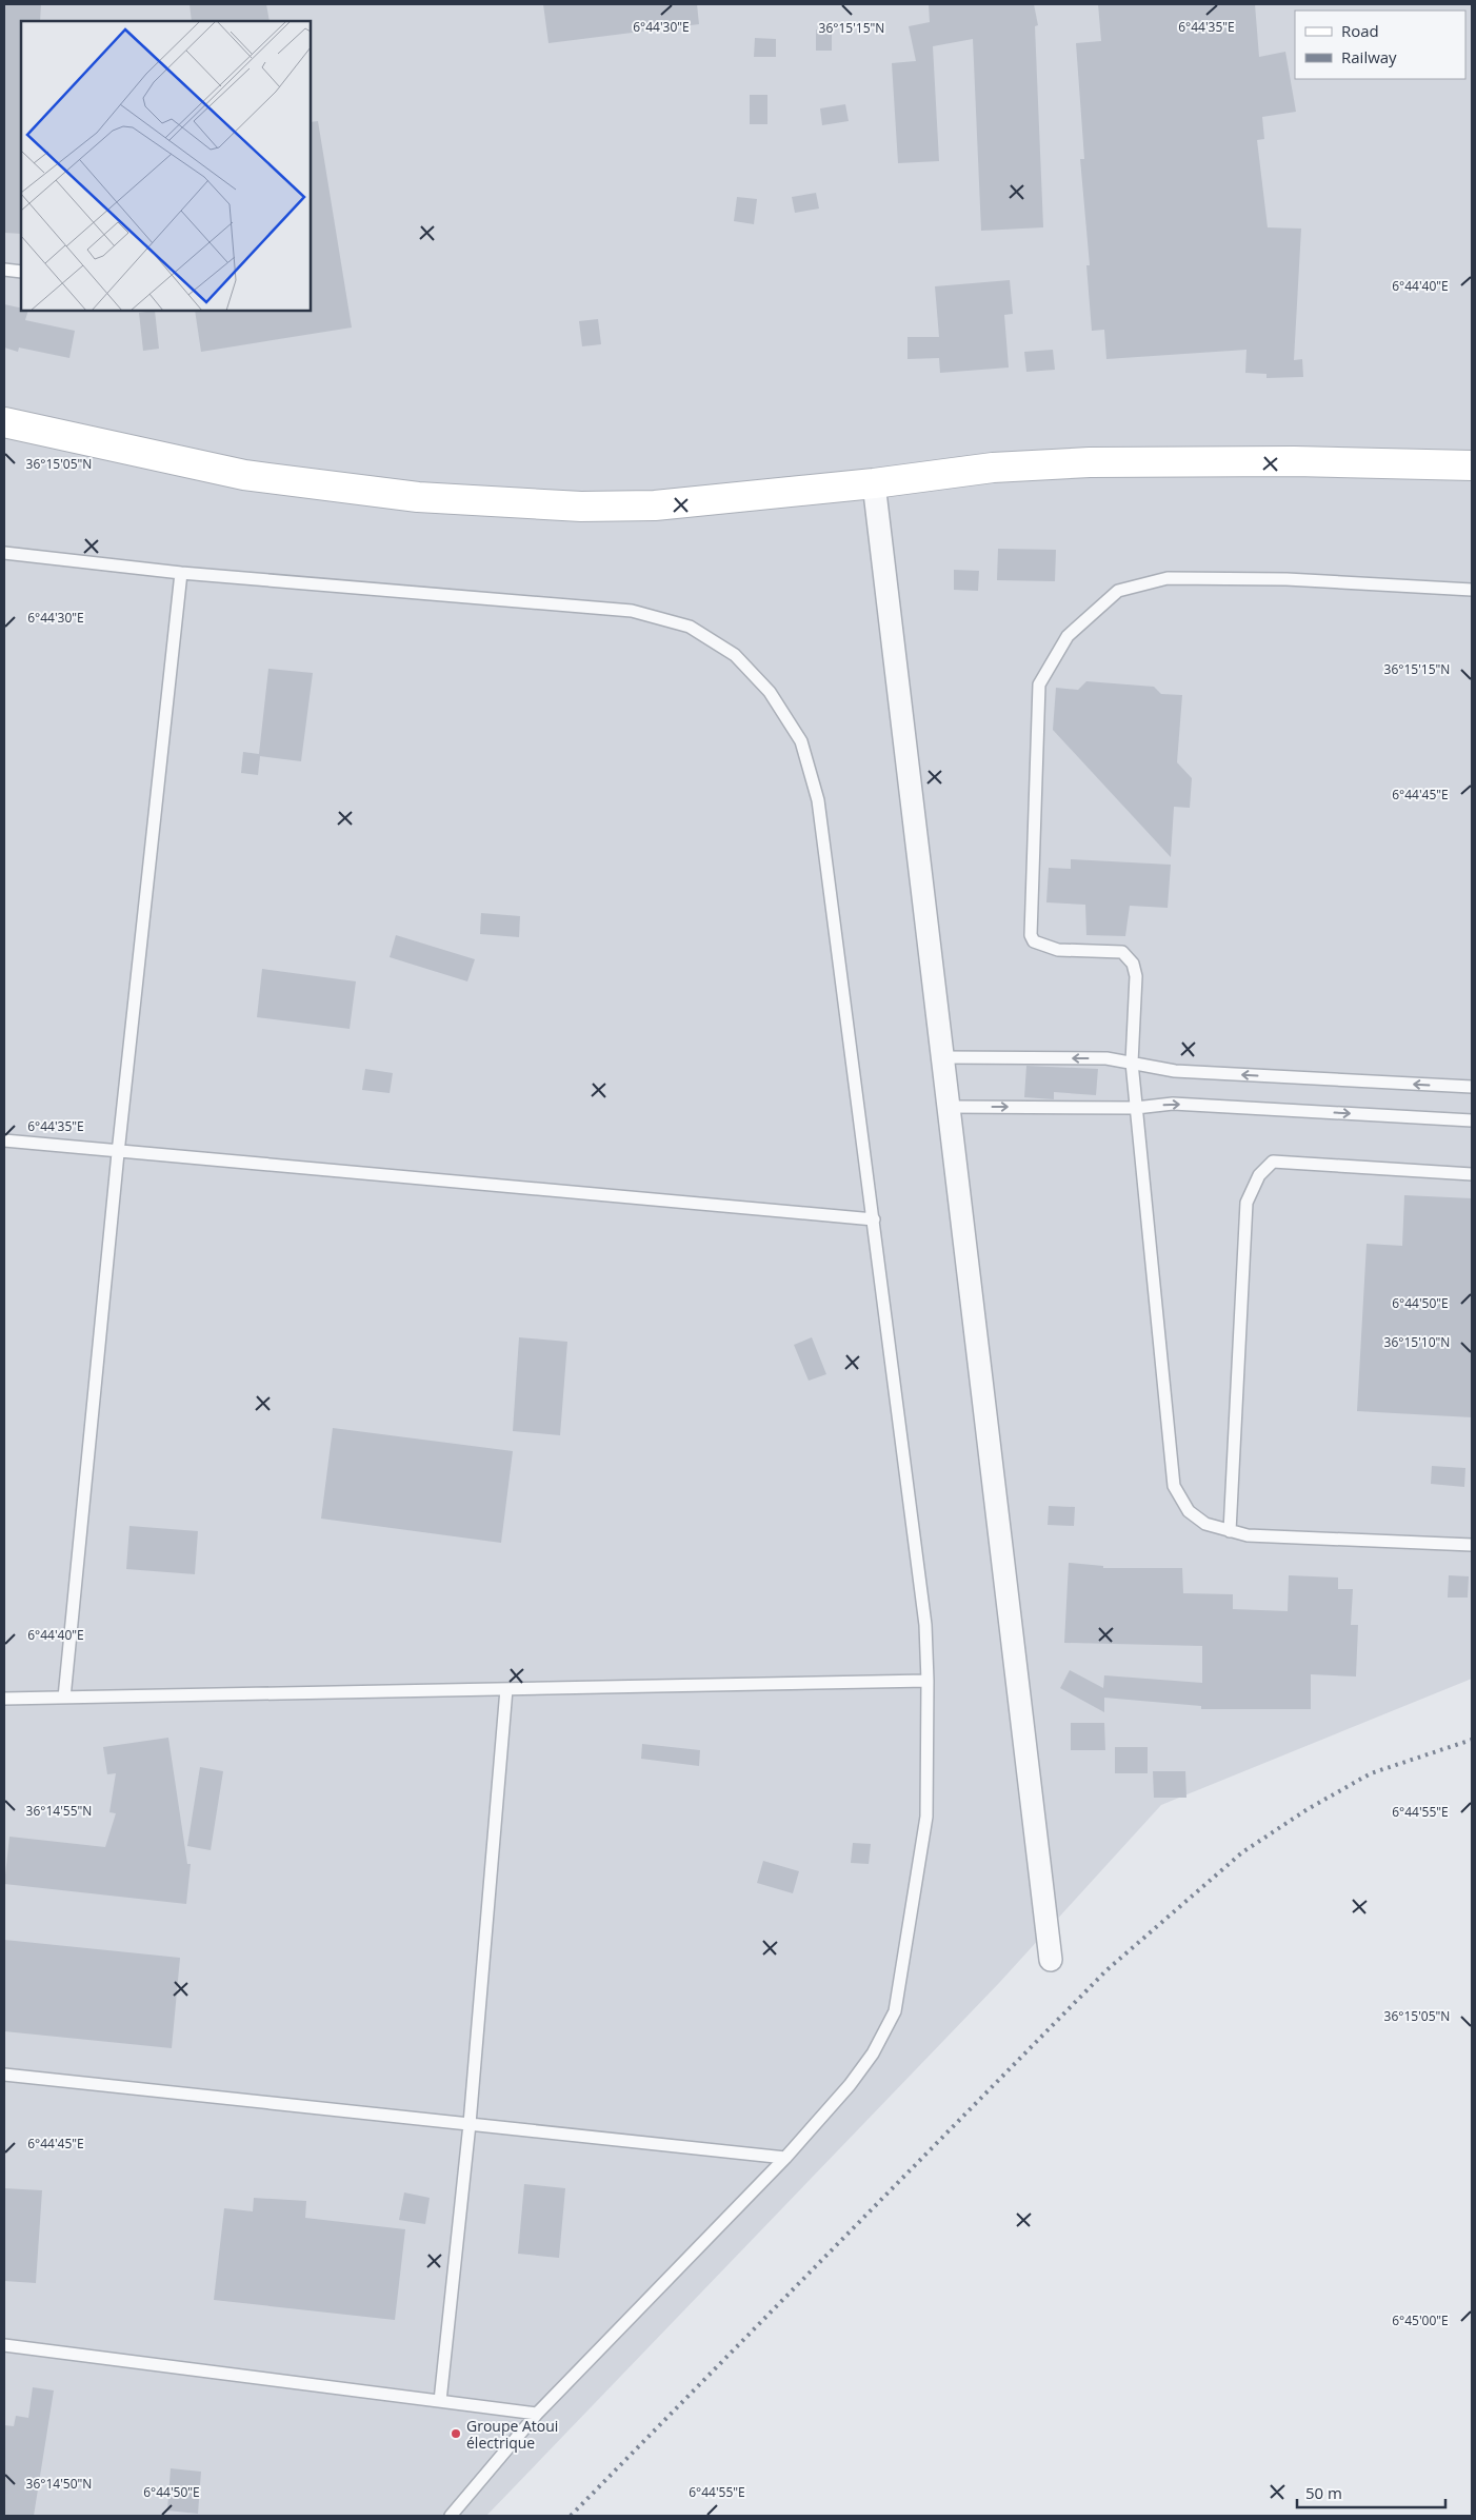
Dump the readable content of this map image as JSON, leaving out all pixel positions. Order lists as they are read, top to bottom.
{
  "places": ["Groupe Atoui électrique"],
  "legend": ["Road", "Railway"],
  "scale_bar": "50 m",
  "coordinates": [
    "6°44'30\"E",
    "6°44'35\"E",
    "36°15'15\"N",
    "6°44'40\"E",
    "36°15'05\"N",
    "6°44'45\"E",
    "6°44'50\"E",
    "36°15'10\"N",
    "36°14'55\"N",
    "6°44'55\"E",
    "6°45'00\"E",
    "36°14'50\"N"
  ]
}
